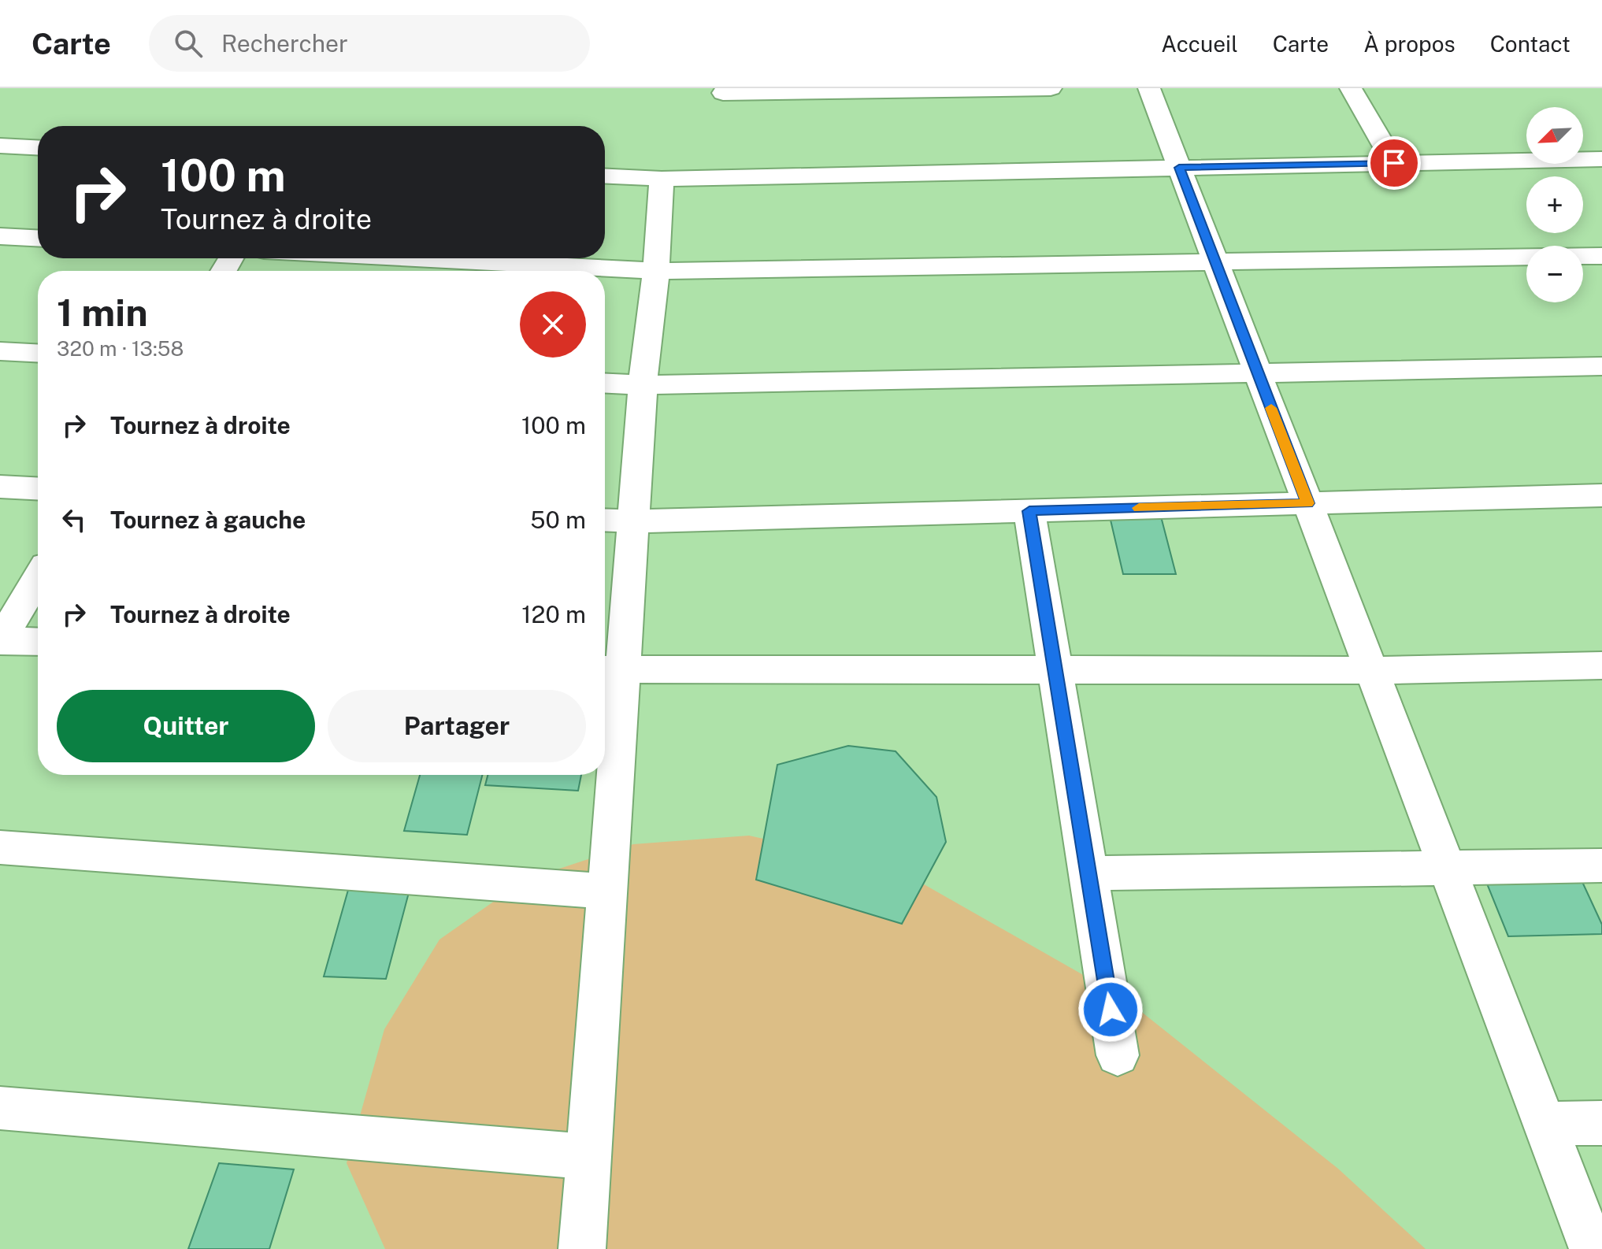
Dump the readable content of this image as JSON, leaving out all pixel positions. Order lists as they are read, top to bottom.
{
  "north": "bottom left",
  "page": {
    "header": "Carte",
    "search": "Rechercher",
    "nav": [
      "Accueil",
      "Carte",
      "À propos",
      "Contact"
    ],
    "map_buttons": ["+", "−"],
    "turn": ["100 m", "Tournez à droite"],
    "heading": ["1 min", "320 m · 13:58"],
    "list": [
      {
        "name": "Tournez à droite",
        "value": "100 m"
      },
      {
        "name": "Tournez à gauche",
        "value": "50 m"
      },
      {
        "name": "Tournez à droite",
        "value": "120 m"
      }
    ],
    "buttons": ["Quitter", "Partager"]
  }
}
